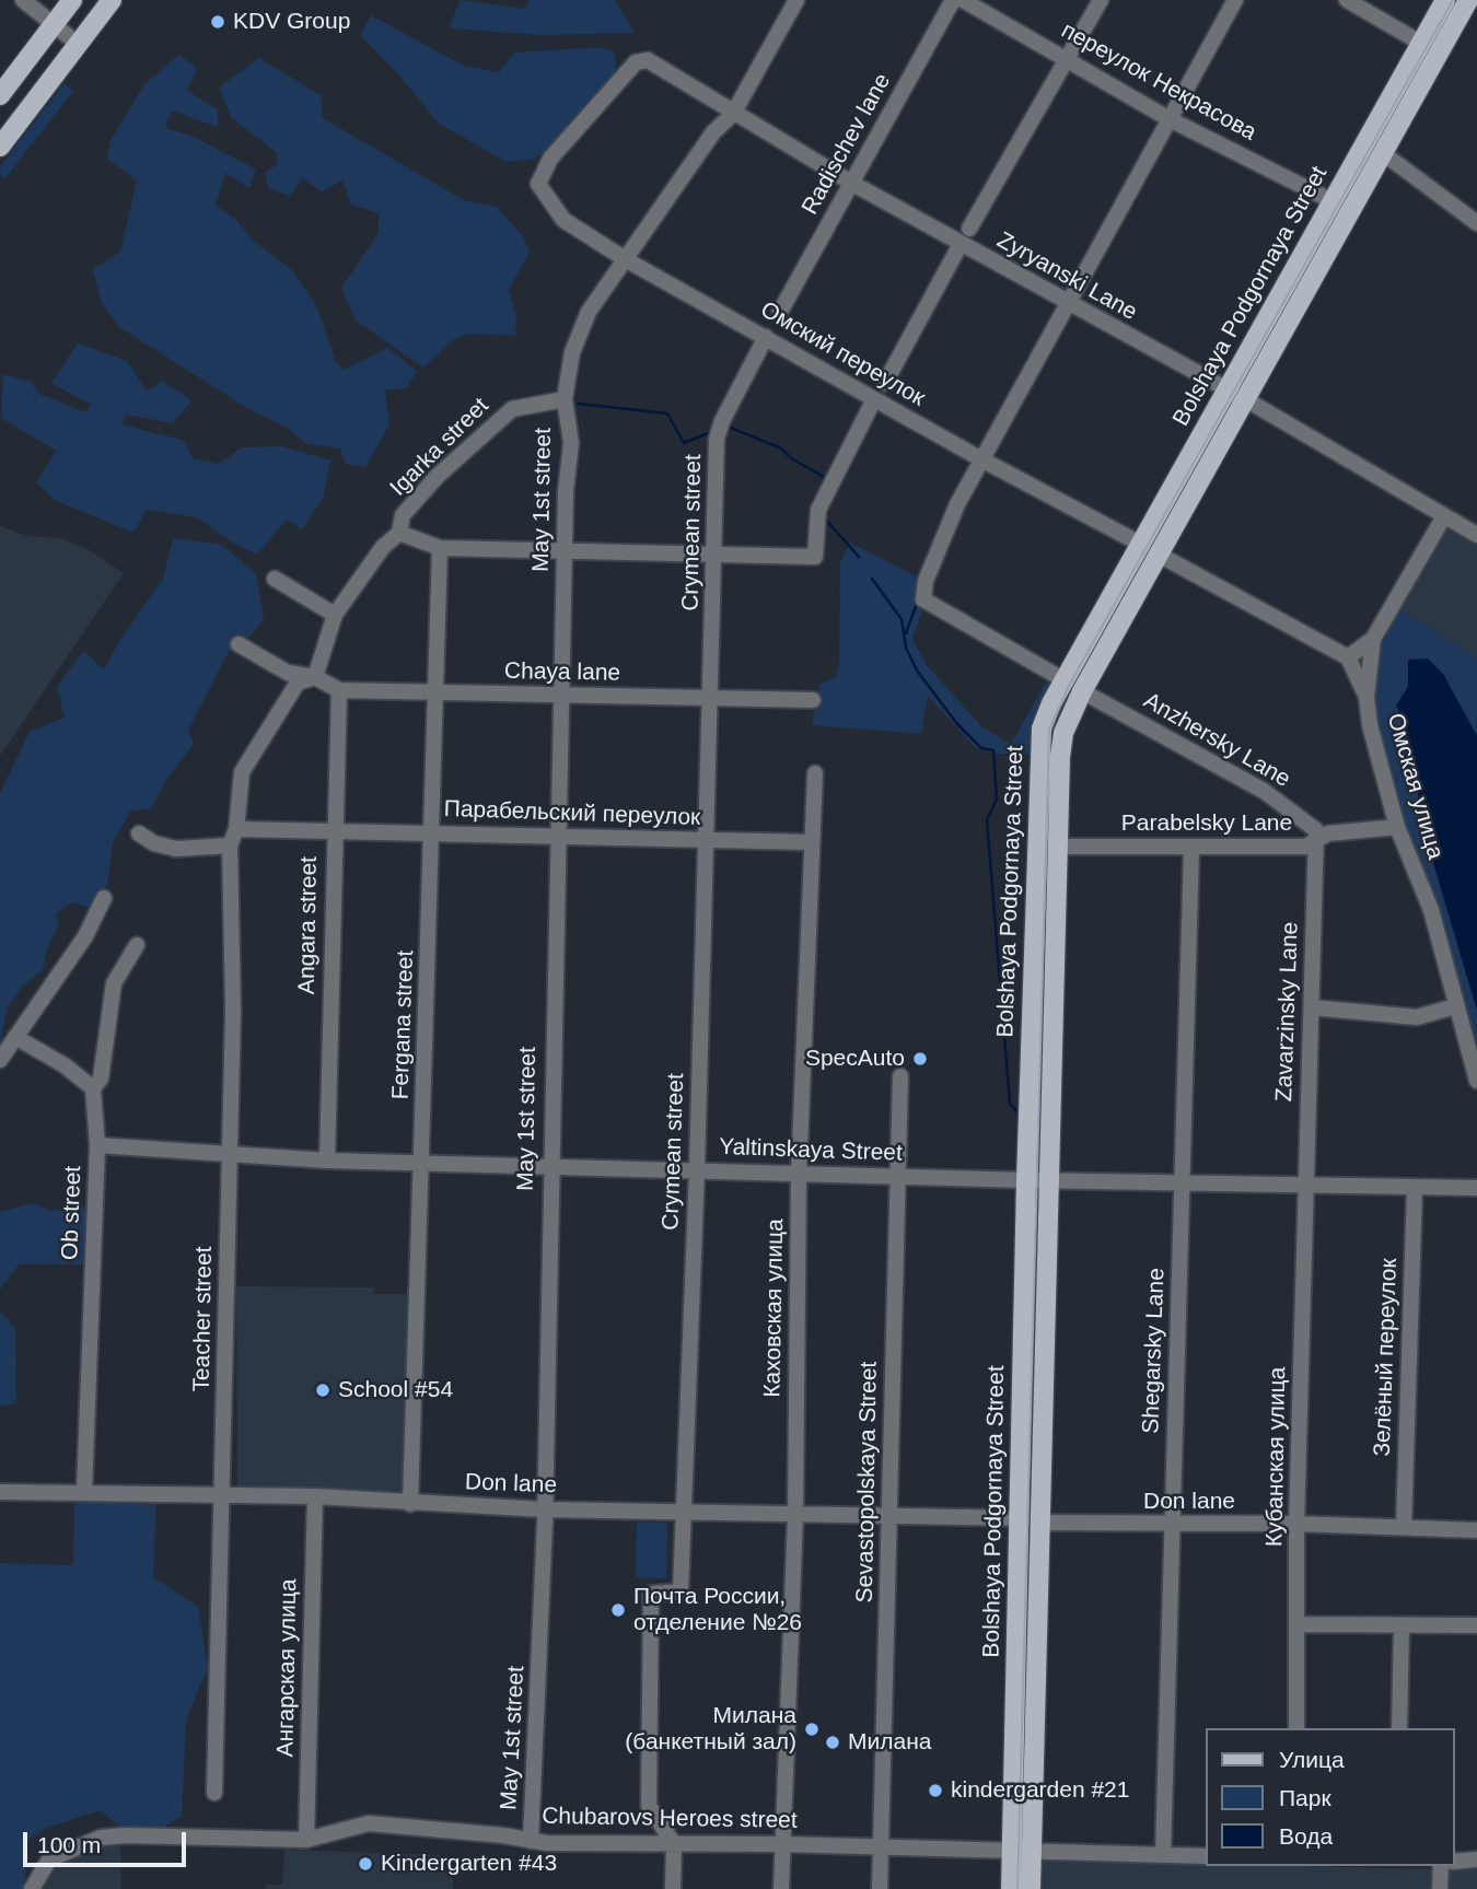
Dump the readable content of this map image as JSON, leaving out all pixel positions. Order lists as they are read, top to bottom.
{
  "streets": {
    "main road": ["Bolshaya Podgornaya Street"],
    "street": [
      "переулок Некрасова",
      "Radischev lane",
      "Zyryanski Lane",
      "Омский переулок",
      "Igarka street",
      "May 1st street",
      "Crymean street",
      "Chaya lane",
      "Anzhersky Lane",
      "Омская улица",
      "Парабельский переулок",
      "Parabelsky Lane",
      "Angara street",
      "Zavarzinsky Lane",
      "Fergana street",
      "Yaltinskaya Street",
      "Ob street",
      "Каховская улица",
      "Teacher street",
      "Shegarsky Lane",
      "Зелёный переулок",
      "Кубанская улица",
      "Sevastopolskaya Street",
      "Don lane",
      "Ангарская улица",
      "Chubarovs Heroes street"
    ]
  },
  "crossings": [
    ["переулок Некрасова", "Bolshaya Podgornaya Street"],
    ["Radischev lane", "Zyryanski Lane"],
    ["Zyryanski Lane", "Bolshaya Podgornaya Street"],
    ["Zyryanski Lane", "Омский переулок"],
    ["Zyryanski Lane", "Омская улица"],
    ["Bolshaya Podgornaya Street", "Омский переулок"],
    ["Bolshaya Podgornaya Street", "Anzhersky Lane"],
    ["Bolshaya Podgornaya Street", "Parabelsky Lane"],
    ["Bolshaya Podgornaya Street", "Yaltinskaya Street"],
    ["Bolshaya Podgornaya Street", "Don lane"],
    ["Bolshaya Podgornaya Street", "Chubarovs Heroes street"],
    ["Омский переулок", "Crymean street"],
    ["Igarka street", "May 1st street"],
    ["Igarka street", "Chaya lane"],
    ["May 1st street", "Chaya lane"],
    ["May 1st street", "Парабельский переулок"],
    ["May 1st street", "Yaltinskaya Street"],
    ["May 1st street", "Don lane"],
    ["May 1st street", "Chubarovs Heroes street"],
    ["Crymean street", "Chaya lane"],
    ["Crymean street", "Парабельский переулок"],
    ["Crymean street", "Yaltinskaya Street"],
    ["Crymean street", "Don lane"],
    ["Crymean street", "Chubarovs Heroes street"],
    ["Chaya lane", "Angara street"],
    ["Chaya lane", "Fergana street"],
    ["Anzhersky Lane", "Parabelsky Lane"],
    ["Anzhersky Lane", "Zavarzinsky Lane"],
    ["Омская улица", "Parabelsky Lane"],
    ["Парабельский переулок", "Angara street"],
    ["Парабельский переулок", "Fergana street"],
    ["Парабельский переулок", "Каховская улица"],
    ["Parabelsky Lane", "Zavarzinsky Lane"],
    ["Parabelsky Lane", "Shegarsky Lane"],
    ["Angara street", "Yaltinskaya Street"],
    ["Zavarzinsky Lane", "Yaltinskaya Street"],
    ["Zavarzinsky Lane", "Кубанская улица"],
    ["Fergana street", "Yaltinskaya Street"],
    ["Fergana street", "Don lane"],
    ["Yaltinskaya Street", "Ob street"],
    ["Yaltinskaya Street", "Каховская улица"],
    ["Yaltinskaya Street", "Teacher street"],
    ["Yaltinskaya Street", "Shegarsky Lane"],
    ["Yaltinskaya Street", "Зелёный переулок"],
    ["Yaltinskaya Street", "Кубанская улица"],
    ["Yaltinskaya Street", "Sevastopolskaya Street"],
    ["Ob street", "Don lane"],
    ["Каховская улица", "Don lane"],
    ["Каховская улица", "Chubarovs Heroes street"],
    ["Teacher street", "Don lane"],
    ["Shegarsky Lane", "Don lane"],
    ["Shegarsky Lane", "Chubarovs Heroes street"],
    ["Зелёный переулок", "Don lane"],
    ["Кубанская улица", "Don lane"],
    ["Sevastopolskaya Street", "Don lane"],
    ["Sevastopolskaya Street", "Chubarovs Heroes street"],
    ["Don lane", "Ангарская улица"],
    ["Ангарская улица", "Chubarovs Heroes street"]
  ],
  "places": [
    "KDV Group",
    "SpecAuto",
    "School #54",
    "Почта России, отделение №26",
    "Милана (банкетный зал)",
    "Милана",
    "kindergarden #21",
    "Kindergarten #43"
  ],
  "legend": ["Улица", "Парк", "Вода"],
  "scale_bar": "100 m"
}
